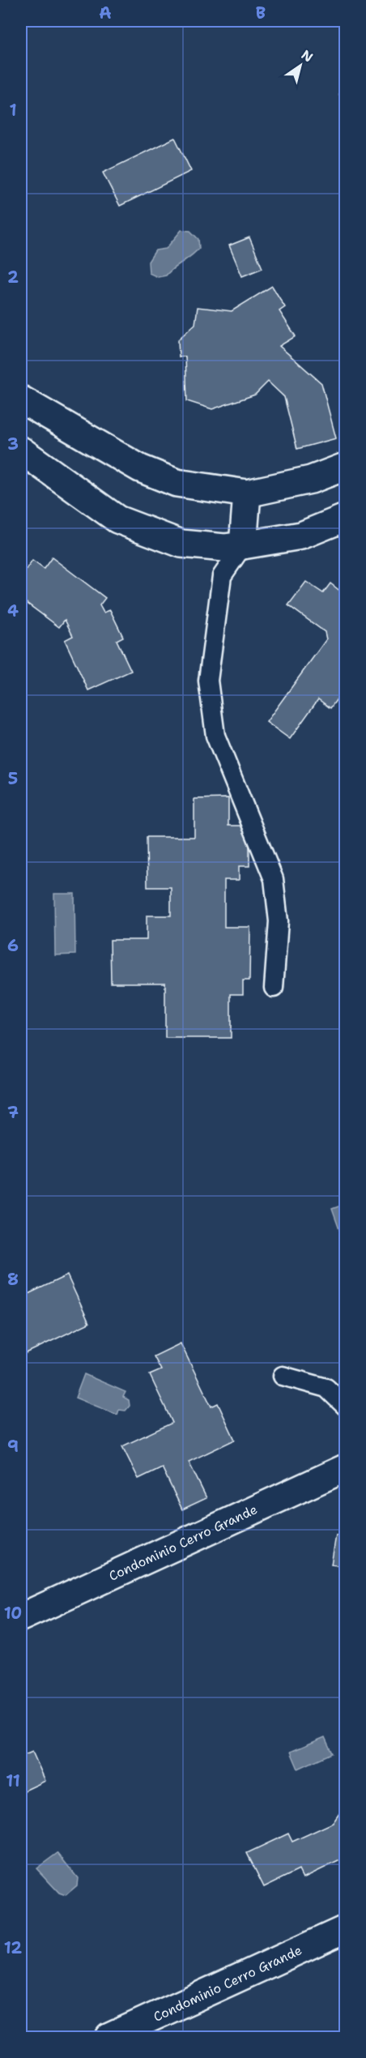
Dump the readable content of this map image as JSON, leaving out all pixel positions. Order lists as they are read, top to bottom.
{
  "streets": {
    "street": ["Condominio Cerro Grande"]
  },
  "north": "top right",
  "grid": {
    "columns": ["A", "B"],
    "rows": [
      "1",
      "2",
      "3",
      "4",
      "5",
      "6",
      "7",
      "8",
      "9",
      "10",
      "11",
      "12"
    ]
  }
}
